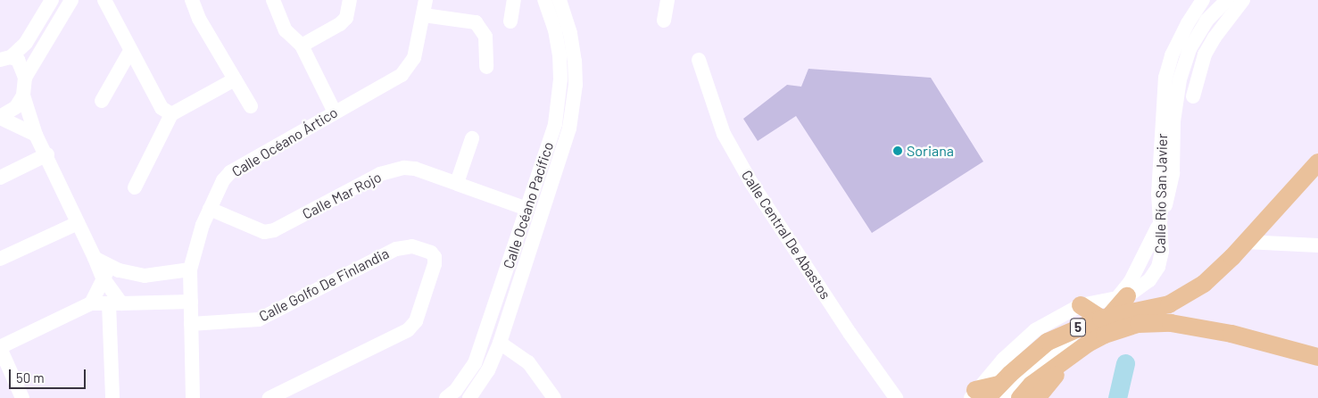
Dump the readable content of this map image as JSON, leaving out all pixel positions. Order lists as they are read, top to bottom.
{
  "streets": {
    "main road": ["5"],
    "street": [
      "Calle Océano Ártico",
      "Calle Río San Javier",
      "Calle Mar Rojo",
      "Calle Océano Pacífico",
      "Calle Central De Abastos",
      "Calle Golfo De Finlandia"
    ]
  },
  "crossings": [
    ["Calle Océano Ártico", "Calle Mar Rojo"],
    ["Calle Océano Ártico", "Calle Golfo De Finlandia"],
    ["Calle Río San Javier", "5"],
    ["Calle Mar Rojo", "Calle Océano Pacífico"]
  ],
  "places": ["Soriana"],
  "scale_bar": "50 m"
}
